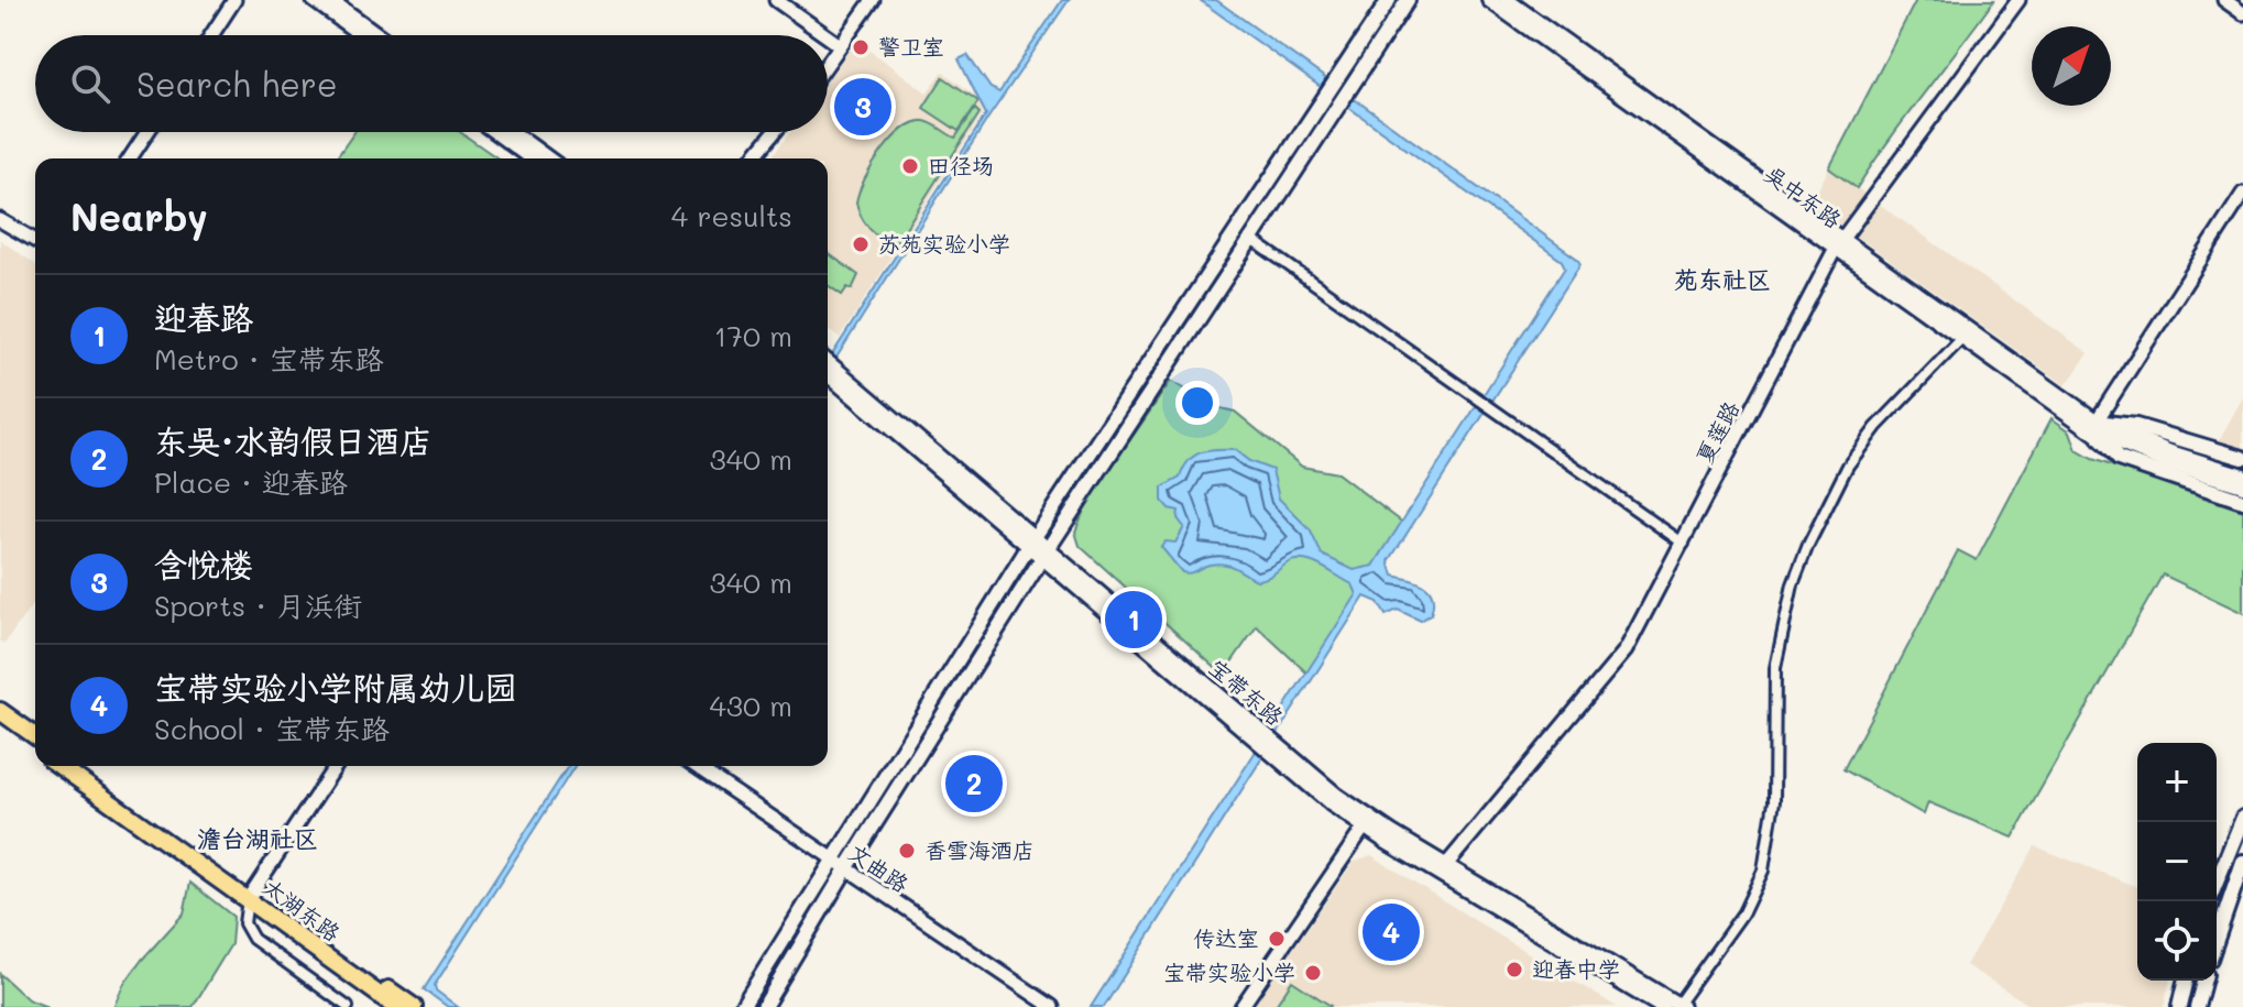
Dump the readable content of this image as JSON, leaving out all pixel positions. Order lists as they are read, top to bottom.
{
  "streets": {
    "main road": ["吴中东路", "宝带东路", "太湖东路"],
    "street": ["夏莲路", "文曲路"]
  },
  "crossings": [
    ["吴中东路", "夏莲路"],
    ["夏莲路", "宝带东路"]
  ],
  "districts": ["苑东社区", "澹台湖社区"],
  "places": [
    "警卫室",
    "田径场",
    "苏苑实验小学",
    "香雪海酒店",
    "传达室",
    "迎春中学",
    "宝带实验小学"
  ],
  "north": "top right",
  "page": {
    "search": "Search here",
    "pins": [
      "3",
      "1",
      "2",
      "4"
    ],
    "heading": ["Nearby", "4 results"],
    "list": [
      {
        "mark": "1",
        "name": "迎春路",
        "note": "Metro · 宝带东路",
        "value": "170 m"
      },
      {
        "mark": "2",
        "name": "东吴·水韵假日酒店",
        "note": "Place · 迎春路",
        "value": "340 m"
      },
      {
        "mark": "3",
        "name": "含悦楼",
        "note": "Sports · 月浜街",
        "value": "340 m"
      },
      {
        "mark": "4",
        "name": "宝带实验小学附属幼儿园",
        "note": "School · 宝带东路",
        "value": "430 m"
      }
    ],
    "map_buttons": ["+", "−"]
  }
}
